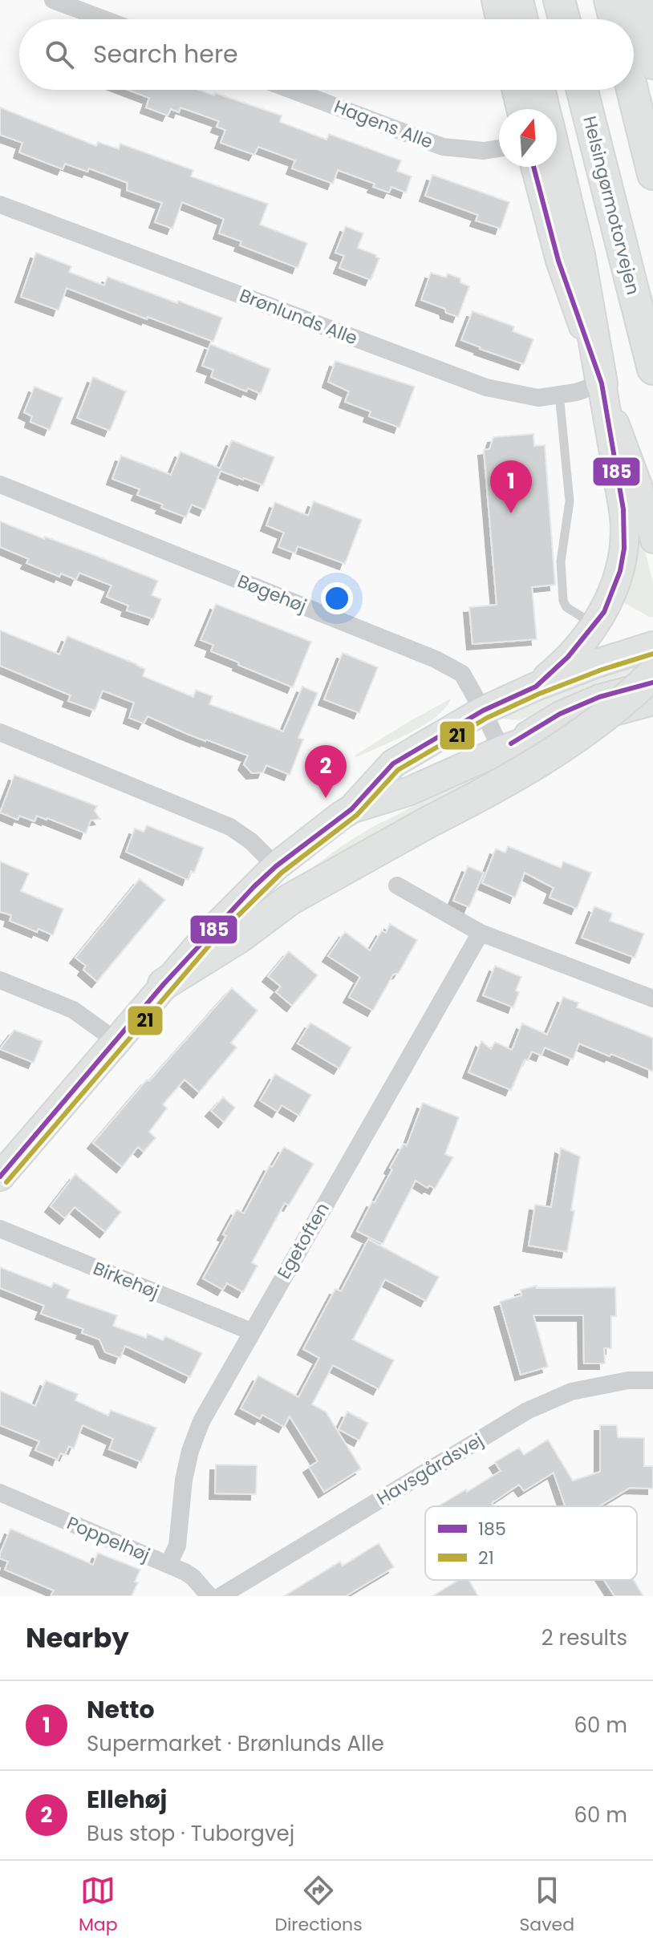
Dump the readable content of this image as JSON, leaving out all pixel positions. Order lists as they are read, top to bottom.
{
  "streets": {
    "highway": ["Helsingørmotorvejen"],
    "street": [
      "Hagens Alle",
      "Brønlunds Alle",
      "Bøgehøj",
      "Egetoften",
      "Birkehøj",
      "Havsgårdsvej",
      "Poppelhøj"
    ]
  },
  "crossings": [
    ["Egetoften", "Birkehøj"],
    ["Egetoften", "Poppelhøj"]
  ],
  "lines": ["transit line 185", "transit line 21"],
  "legend": ["185", "21"],
  "north": "top",
  "page": {
    "search": "Search here",
    "pins": ["1", "2"],
    "heading": ["Nearby", "2 results"],
    "list": [
      {
        "mark": "1",
        "name": "Netto",
        "note": "Supermarket · Brønlunds Alle",
        "value": "60 m"
      },
      {
        "mark": "2",
        "name": "Ellehøj",
        "note": "Bus stop · Tuborgvej",
        "value": "60 m"
      }
    ],
    "nav": ["Map", "Directions", "Saved"]
  }
}
